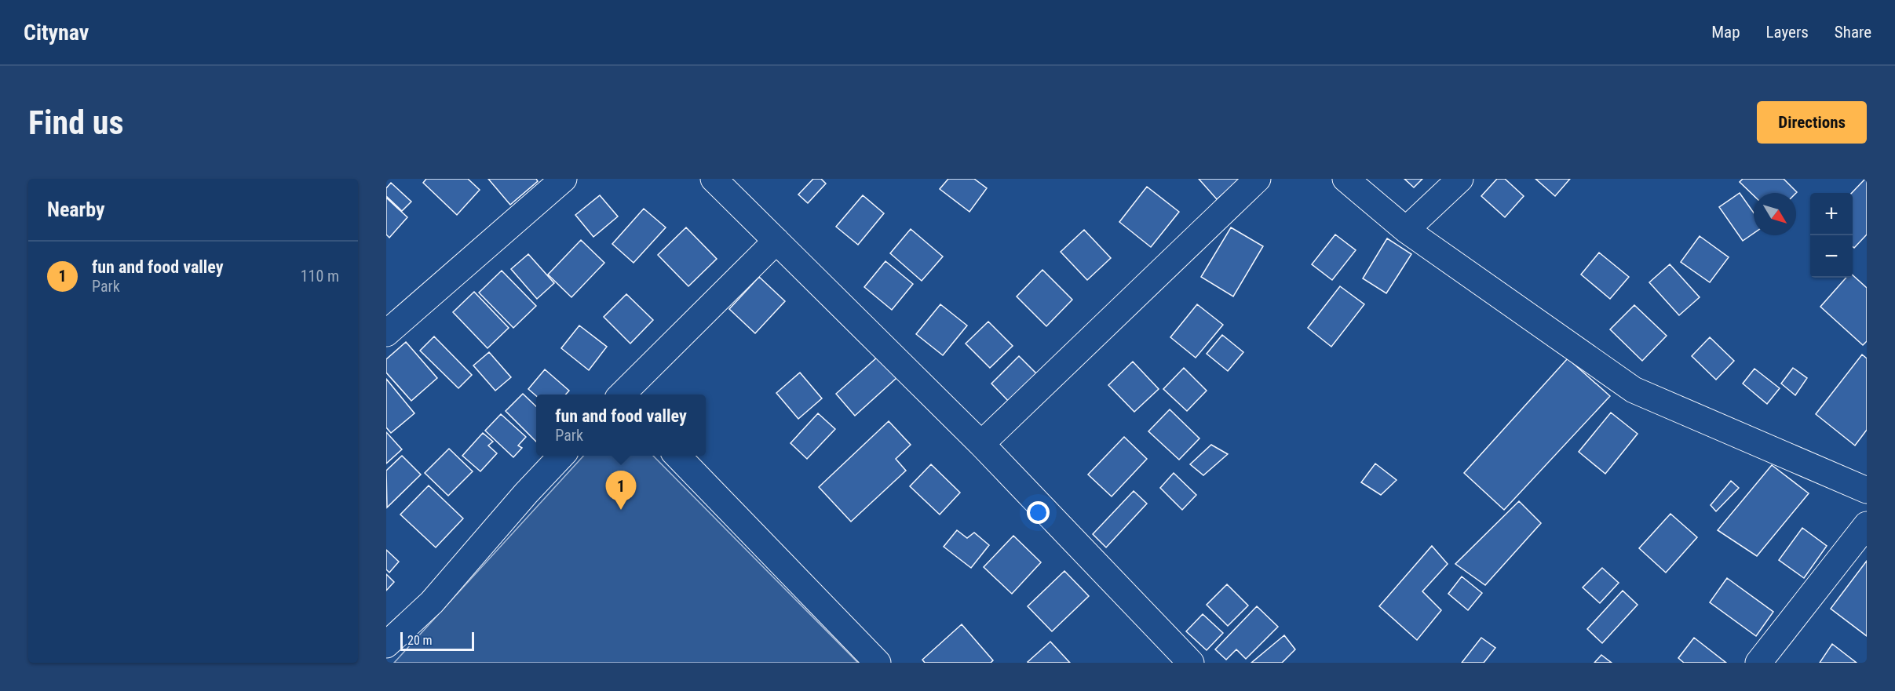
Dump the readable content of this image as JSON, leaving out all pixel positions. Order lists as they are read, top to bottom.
{
  "scale_bar": "20 m",
  "north": "bottom right",
  "page": {
    "header": "Citynav",
    "nav": ["Map", "Layers", "Share"],
    "buttons": "Directions",
    "title": "Find us",
    "heading": "Nearby",
    "map_buttons": ["+", "−"],
    "list": [
      {
        "mark": "1",
        "name": "fun and food valley",
        "note": "Park",
        "value": "110 m"
      }
    ],
    "popup": ["fun and food valley", "Park"],
    "pins": "1",
    "scale": "20 m"
  }
}
